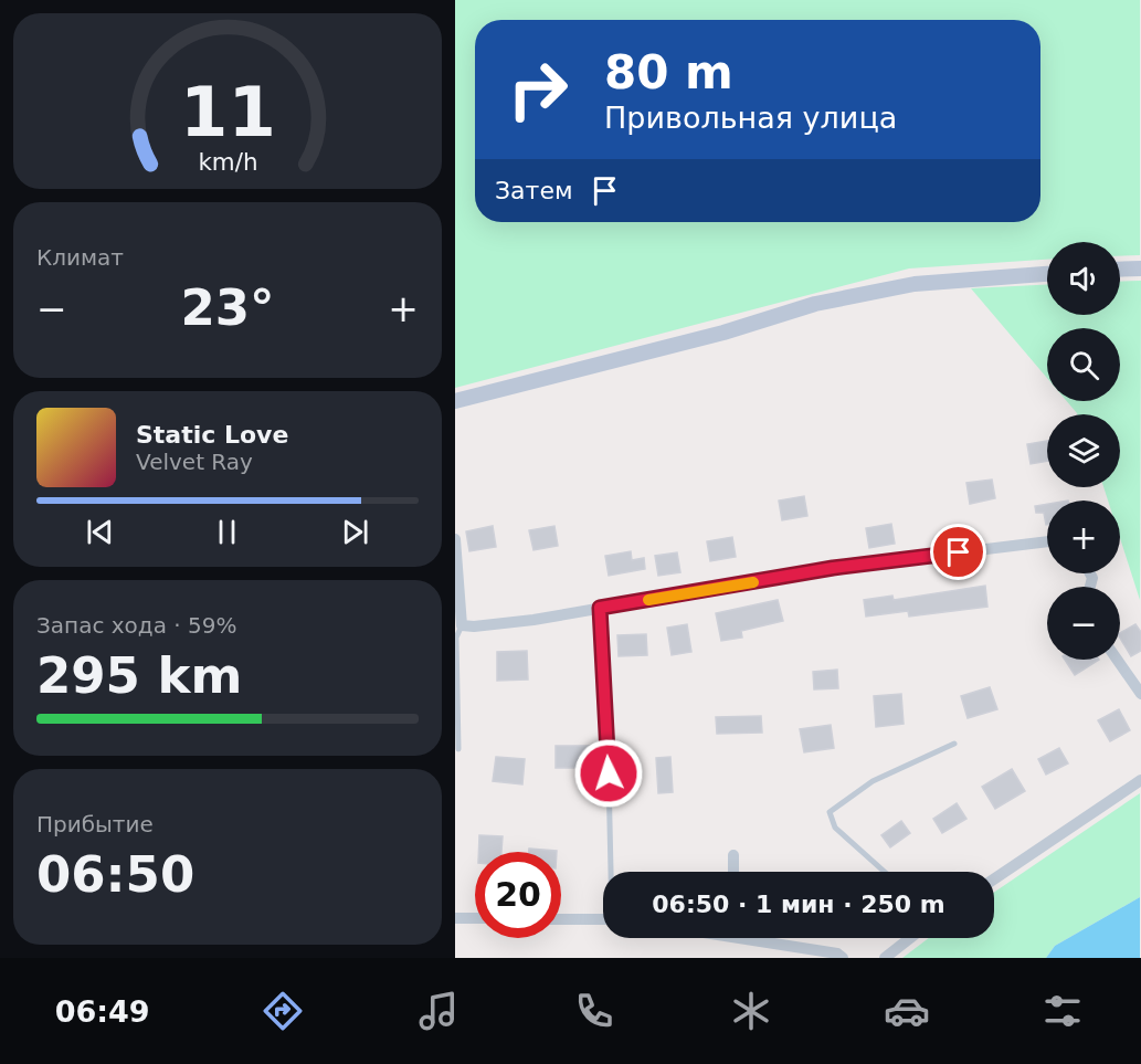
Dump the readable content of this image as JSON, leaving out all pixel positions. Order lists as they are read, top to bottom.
{
  "page": {
    "turn": ["80 m", "Привольная улица"],
    "then": "Затем",
    "tile": [
      "Климат",
      ["Запас хода · 59%", "295 km"],
      ["Прибытие", "06:50"]
    ],
    "map_buttons": ["+", "−"],
    "heat": ["−", "23°", "+"],
    "song": ["Static Love", "Velvet Ray"],
    "limit": "20",
    "trip": "06:50 · 1 мин · 250 m",
    "tabs": "06:49",
    "gauge": ["11", "km/h"]
  }
}
